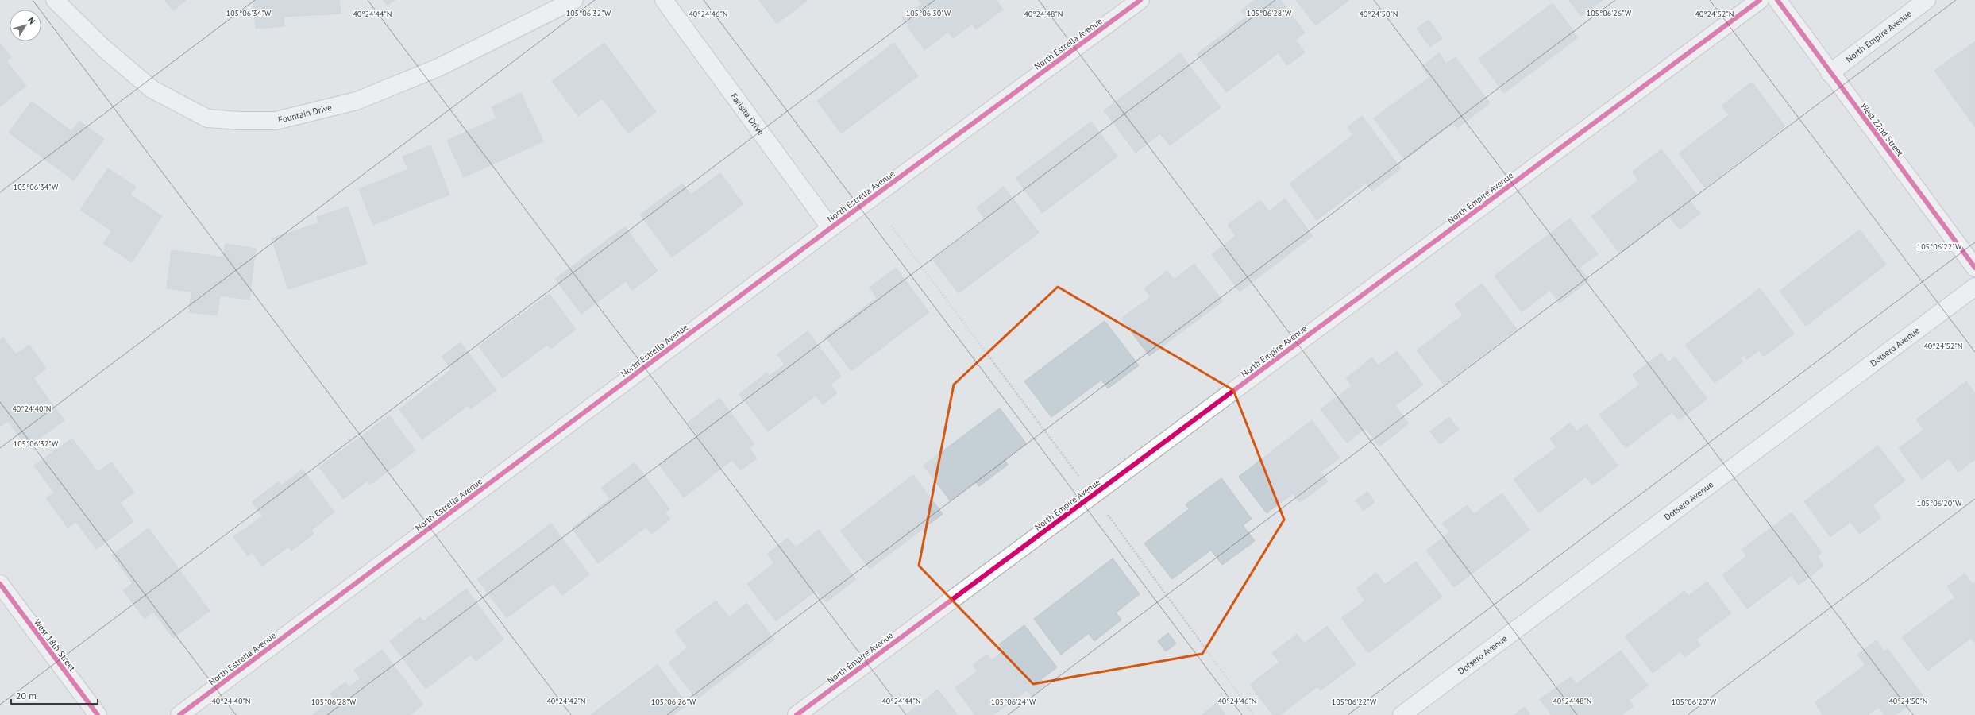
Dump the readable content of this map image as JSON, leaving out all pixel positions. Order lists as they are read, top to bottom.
{
  "streets": {
    "street": [
      "North Empire Avenue",
      "North Estrella Avenue",
      "Fountain Drive",
      "Farisita Drive",
      "West 22nd Street",
      "Dotsero Avenue",
      "West 18th Street"
    ]
  },
  "crossings": [
    ["North Empire Avenue", "West 22nd Street"],
    ["North Estrella Avenue", "Farisita Drive"]
  ],
  "scale_bar": "20 m",
  "north": "top right",
  "coordinates": [
    "105°06'34\"W",
    "105°06'32\"W",
    "105°06'30\"W",
    "105°06'28\"W",
    "105°06'26\"W",
    "40°24'52\"N",
    "40°24'44\"N",
    "40°24'46\"N",
    "40°24'48\"N",
    "40°24'50\"N",
    "105°06'22\"W",
    "40°24'40\"N",
    "105°06'20\"W",
    "40°24'42\"N",
    "105°06'24\"W"
  ]
}
